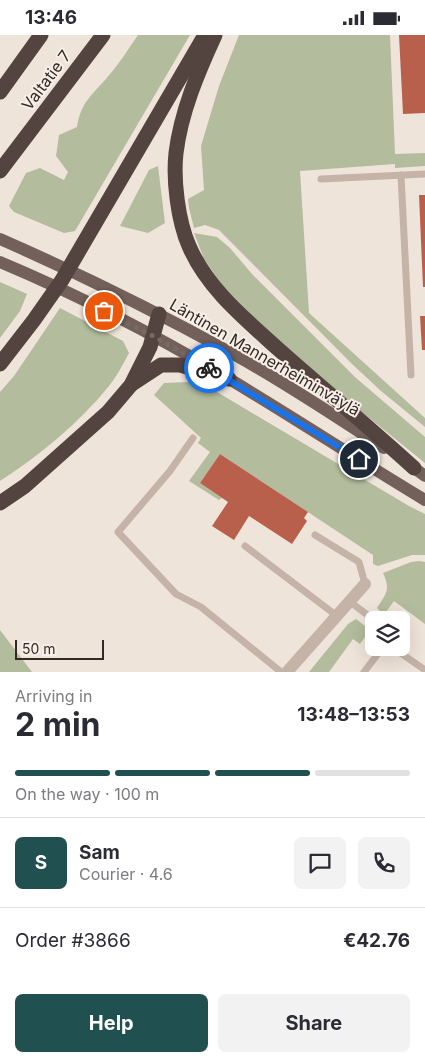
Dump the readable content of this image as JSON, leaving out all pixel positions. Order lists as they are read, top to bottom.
{
  "streets": {
    "highway": ["Valtatie 7"],
    "main road": ["Läntinen Mannerheiminväylä"]
  },
  "scale_bar": "50 m",
  "page": {
    "status": "13:46",
    "scale": "50 m",
    "heading": ["2 min", "Arriving in", "13:48–13:53"],
    "panel": [
      "Sam",
      "Courier · 4.6",
      "Order #3866",
      "€42.76"
    ],
    "bar": "On the way · 100 m",
    "round": "S",
    "buttons": ["Help", "Share"]
  }
}
